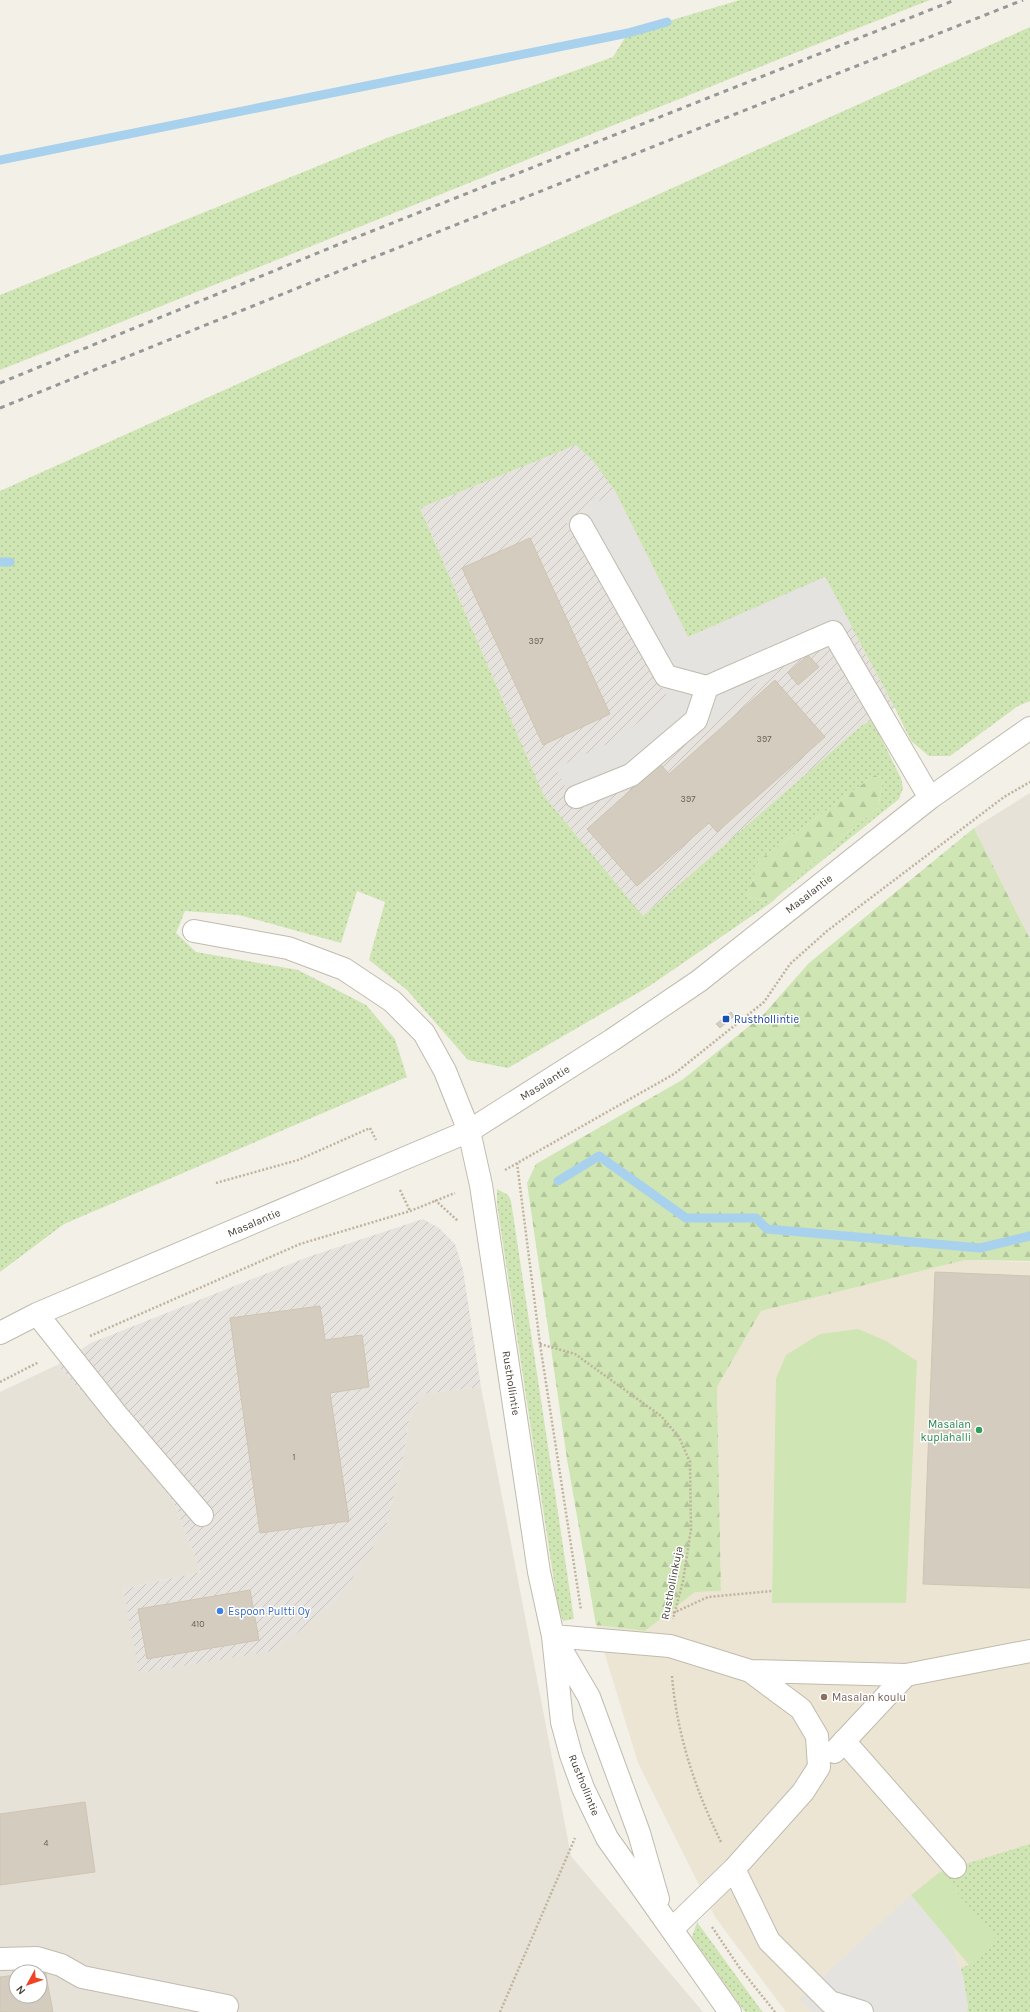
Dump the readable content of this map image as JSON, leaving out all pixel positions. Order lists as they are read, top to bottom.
{
  "streets": {
    "street": ["Masalantie", "Rusthollintie"],
    "path": ["Rusthollinkuja"]
  },
  "crossings": [
    ["Masalantie", "Rusthollintie"]
  ],
  "places": {
    "transit": ["Rusthollintie"],
    "other": ["Masalan kuplahalli", "Espoon Pultti Oy", "Masalan koulu"]
  },
  "house_numbers": [
    "397",
    "397",
    "397",
    "1",
    "410",
    "4"
  ],
  "north": "bottom left"
}
